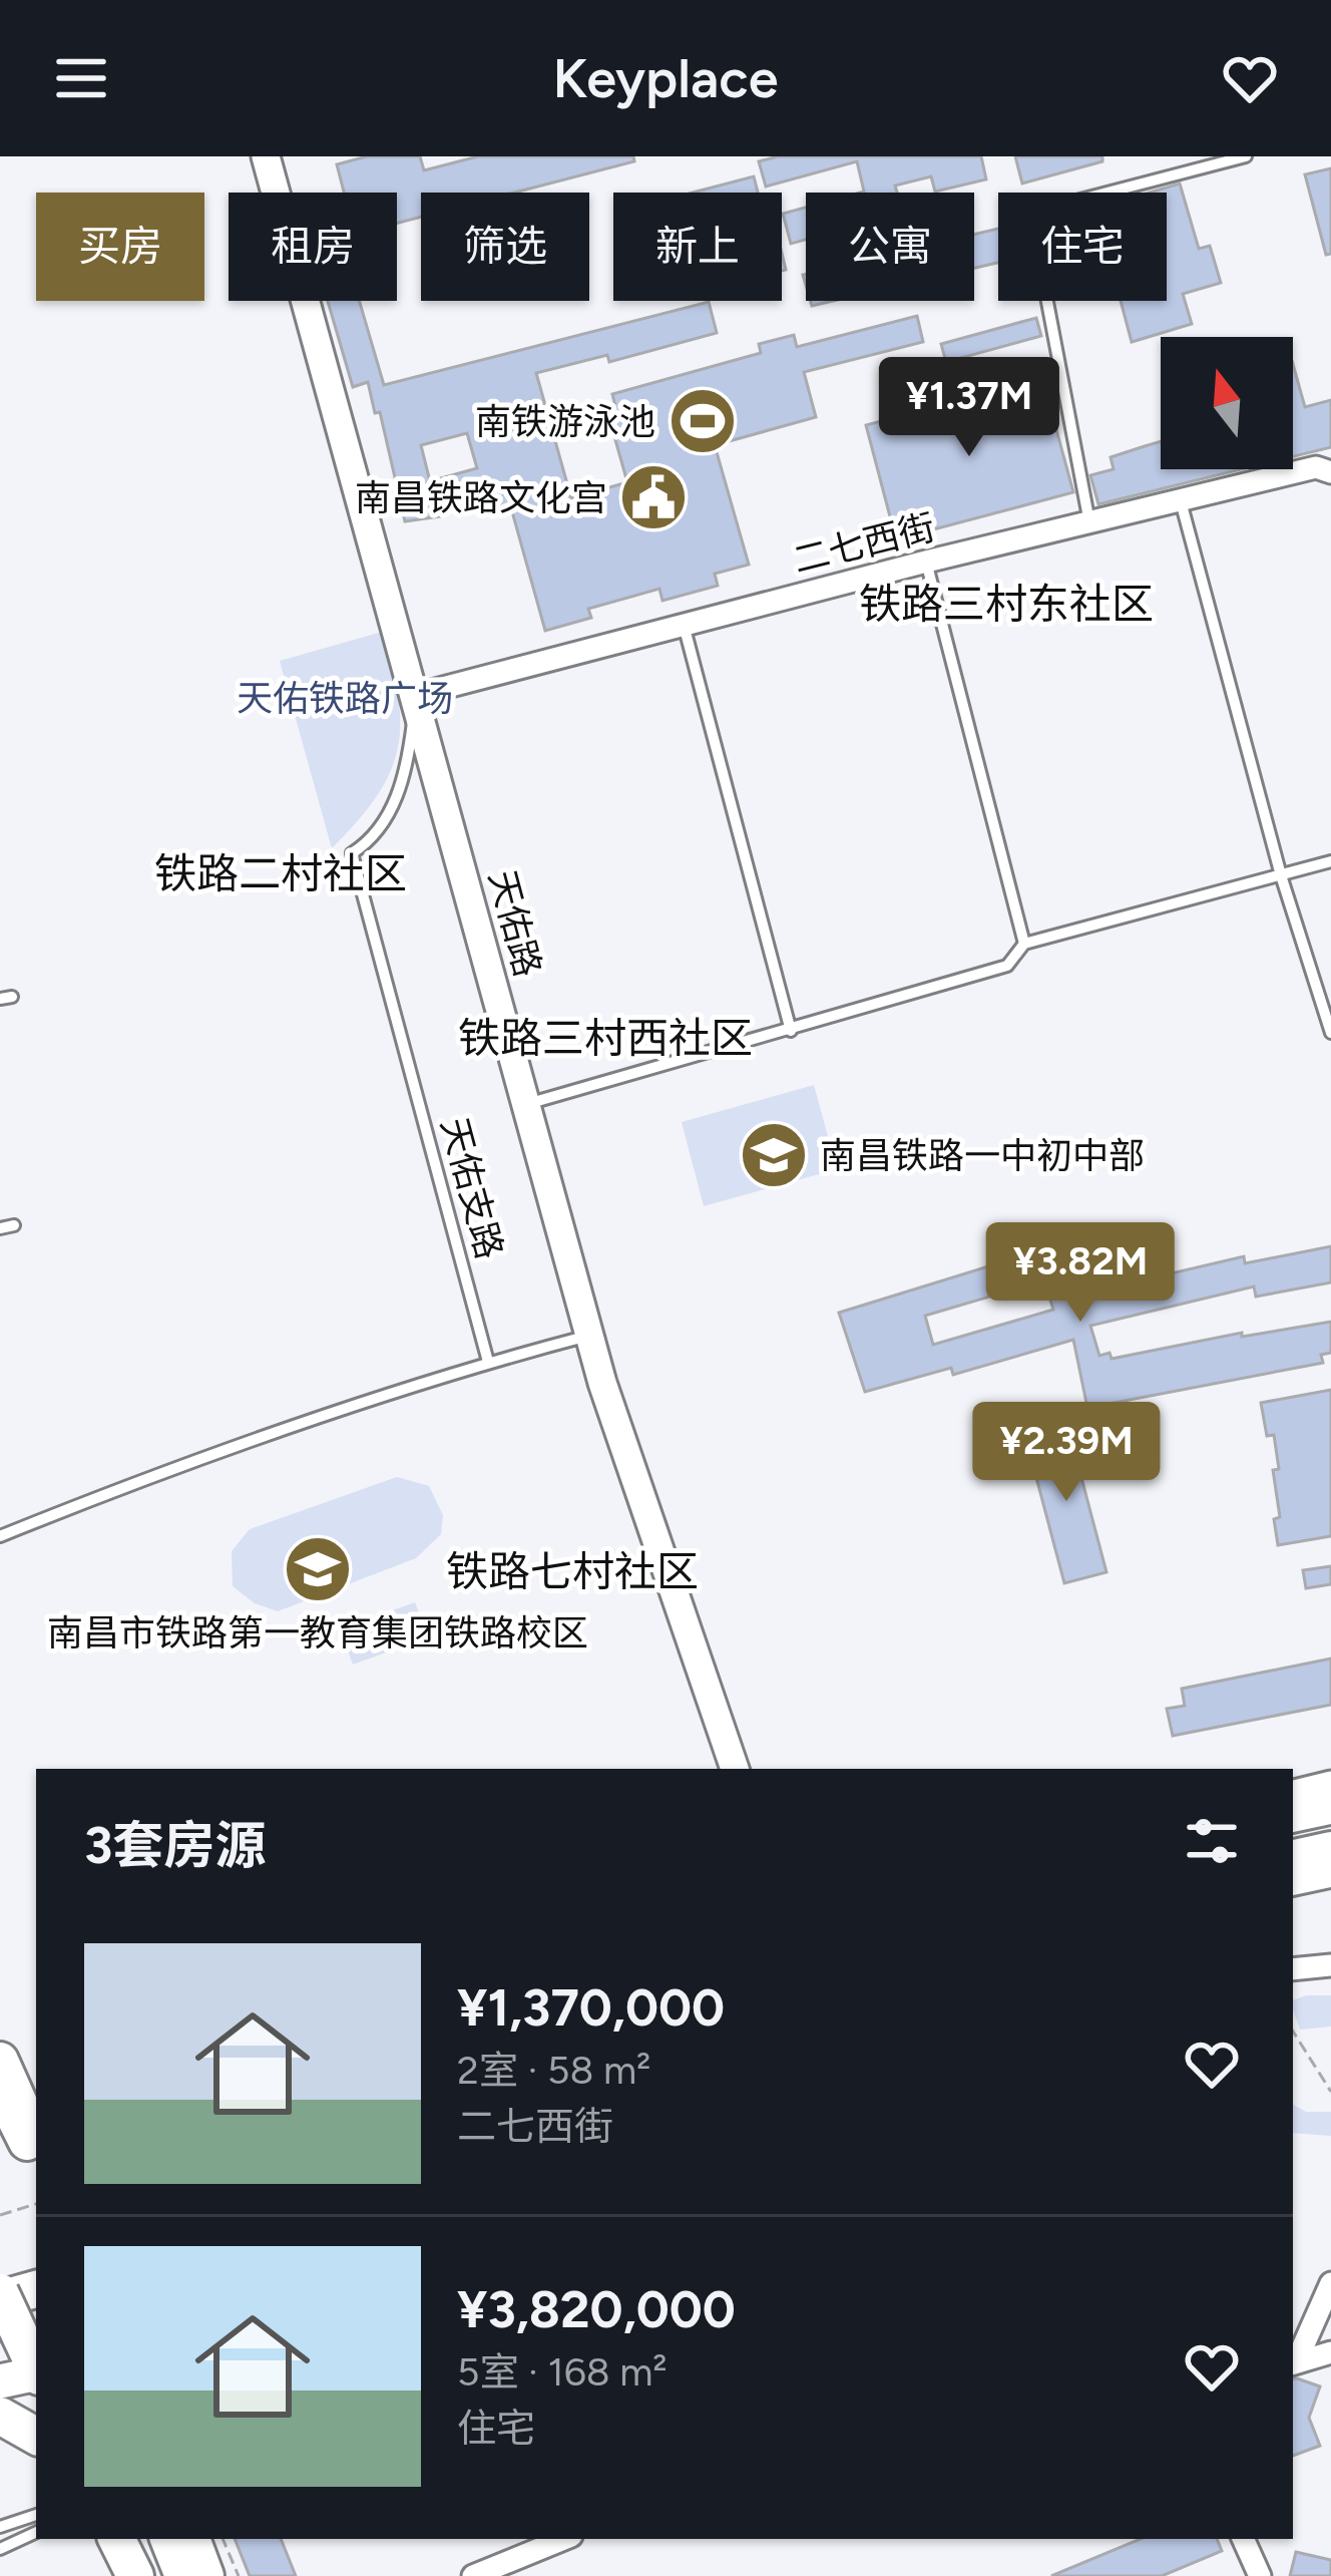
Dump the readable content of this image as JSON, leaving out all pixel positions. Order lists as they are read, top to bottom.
{
  "streets": {
    "street": ["二七西街", "天佑路"],
    "lane": ["天佑支路"]
  },
  "crossings": [
    ["二七西街", "天佑路"],
    ["二七西街", "天佑支路"],
    ["天佑路", "天佑支路"]
  ],
  "districts": [
    "铁路三村东社区",
    "铁路二村社区",
    "铁路三村西社区",
    "铁路七村社区"
  ],
  "parks": ["天佑铁路广场"],
  "places": {
    "sports": ["南铁游泳池"],
    "public building": ["南昌铁路文化宫"],
    "school or university": ["南昌铁路一中初中部", "南昌市铁路第一教育集团铁路校区"]
  },
  "north": "top",
  "page": {
    "header": "Keyplace",
    "chip": [
      "买房",
      "租房",
      "筛选",
      "新上",
      "公寓",
      "住宅"
    ],
    "price": ["¥1.37M", "¥3.82M", "¥2.39M"],
    "heading": "3套房源",
    "list": [
      {
        "name": "¥1,370,000",
        "note": "2室 · 58 m² · 二七西街"
      },
      {
        "name": "¥3,820,000",
        "note": "5室 · 168 m² · 住宅"
      }
    ]
  }
}
